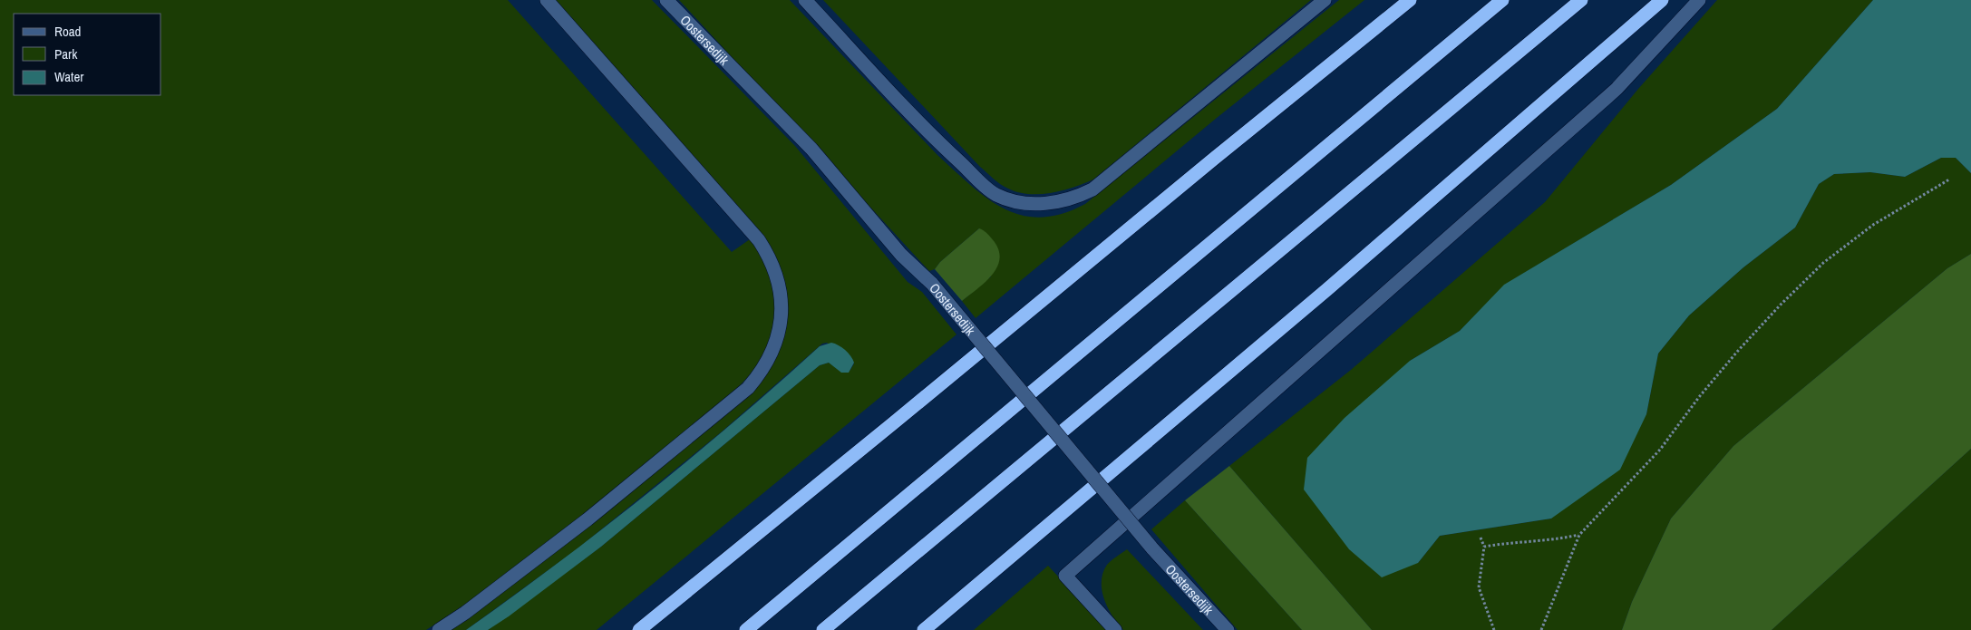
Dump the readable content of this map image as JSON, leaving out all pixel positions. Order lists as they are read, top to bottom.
{
  "streets": {
    "street": ["Oostersedijk"]
  },
  "legend": ["Road", "Park", "Water"]
}
